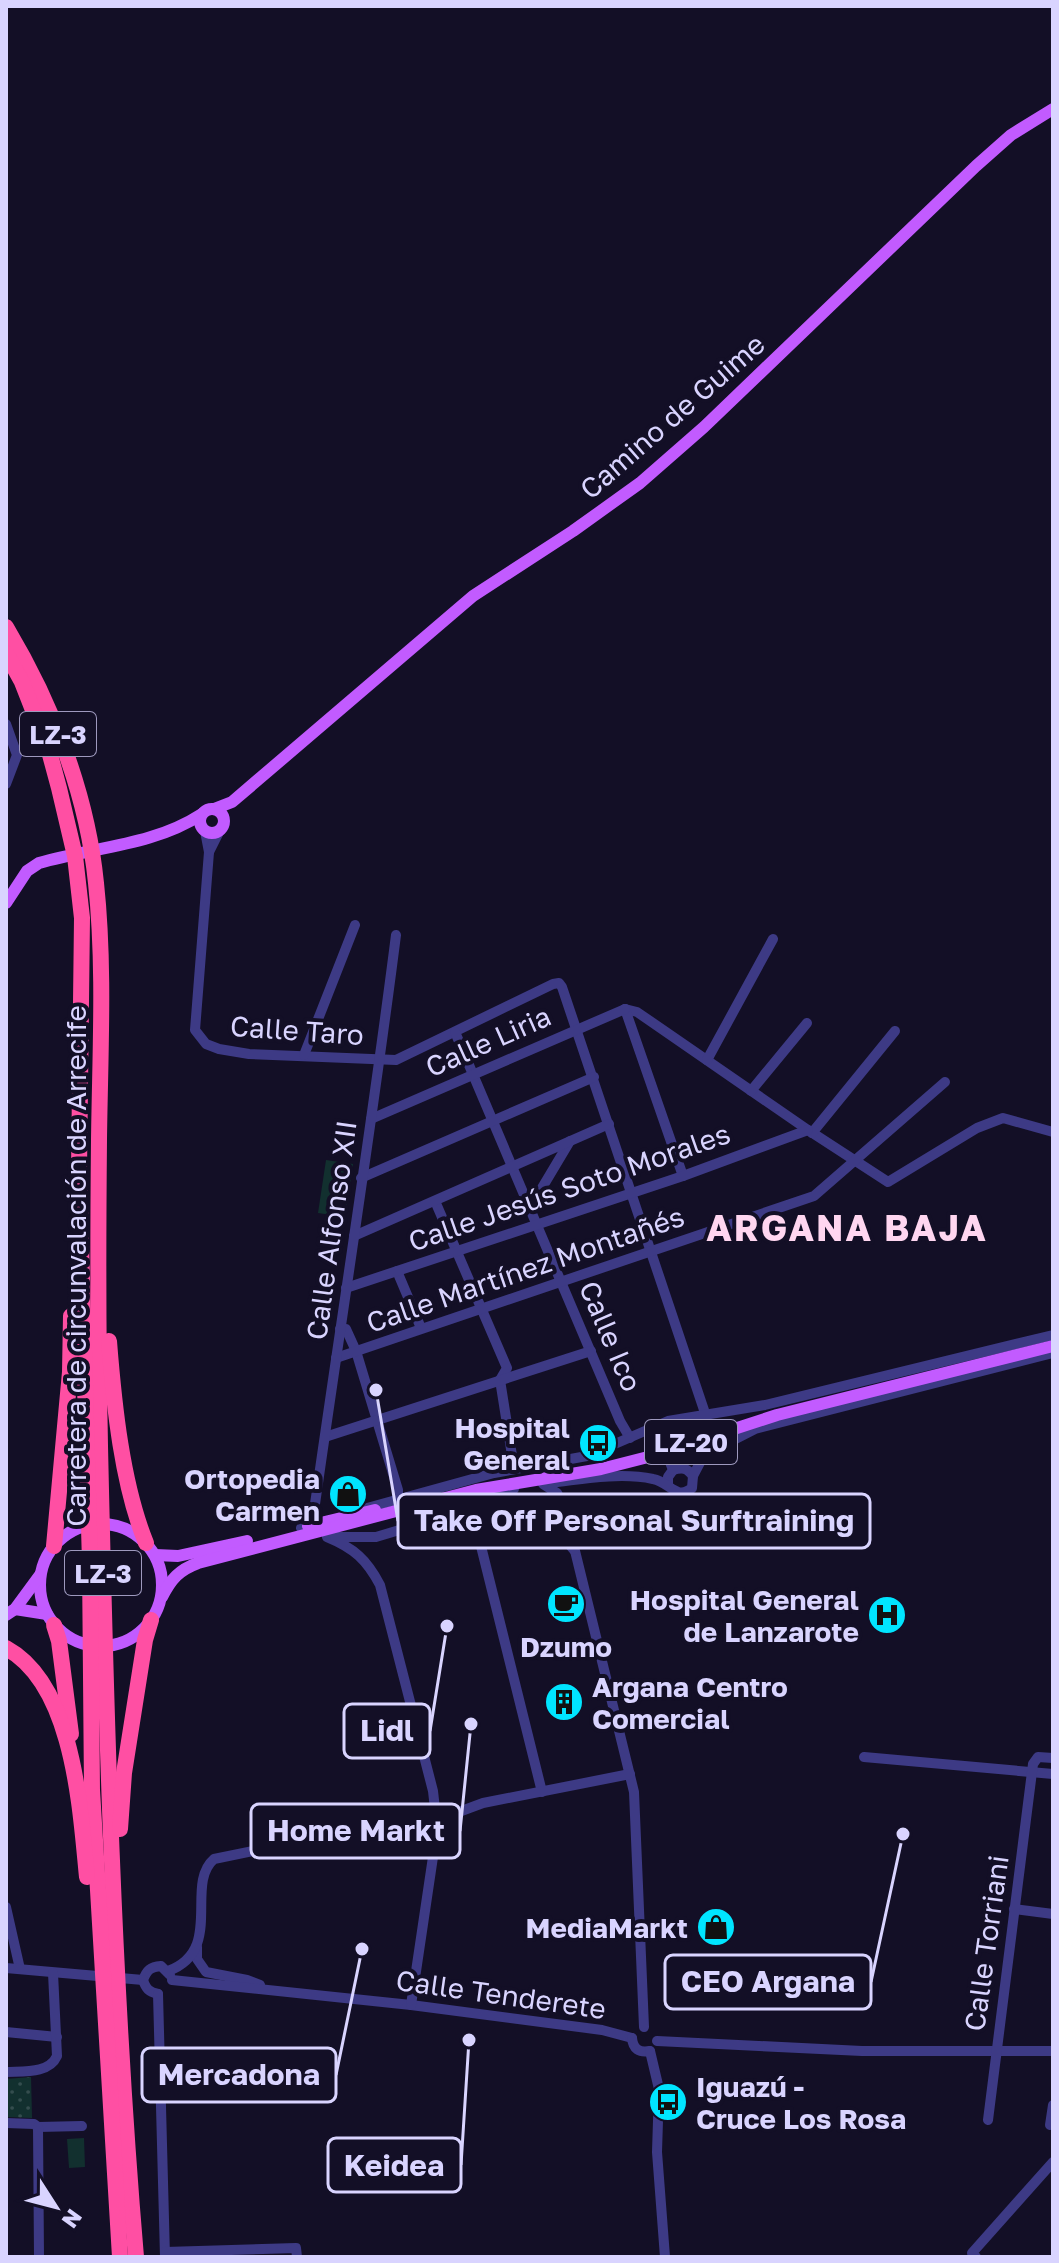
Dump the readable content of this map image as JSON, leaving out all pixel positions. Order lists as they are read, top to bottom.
{
  "streets": {
    "highway": ["LZ-3", "Carretera de circunvalación de Arrecife"],
    "main road": ["Camino de Guime", "LZ-20"],
    "street": [
      "Calle Taro",
      "Calle Liria",
      "Calle Jesús Soto Morales",
      "Calle Alfonso XII",
      "Calle Martínez Montañés",
      "Calle Ico",
      "Calle Torriani",
      "Calle Tenderete"
    ]
  },
  "crossings": [
    ["LZ-3", "Carretera de circunvalación de Arrecife"],
    ["LZ-3", "LZ-20"],
    ["Calle Taro", "Calle Liria"],
    ["Calle Taro", "Calle Alfonso XII"],
    ["Calle Taro", "Calle Ico"],
    ["Calle Liria", "Calle Alfonso XII"],
    ["Calle Liria", "Calle Ico"],
    ["Calle Jesús Soto Morales", "Calle Alfonso XII"],
    ["Calle Jesús Soto Morales", "Calle Ico"],
    ["Calle Alfonso XII", "Calle Martínez Montañés"],
    ["Calle Alfonso XII", "LZ-20"],
    ["Calle Martínez Montañés", "Calle Ico"]
  ],
  "districts": ["ARGANA BAJA"],
  "places": {
    "other": [
      "Take Off Personal Surftraining",
      "Lidl",
      "Home Markt",
      "CEO Argana",
      "Mercadona",
      "Keidea"
    ],
    "bus stop": ["Hospital General", "Iguazú - Cruce Los Rosa"],
    "shop": ["Ortopedia Carmen", "MediaMarkt"],
    "cafe": ["Dzumo"],
    "hospital": ["Hospital General de Lanzarote"],
    "building": ["Argana Centro Comercial"]
  },
  "north": "bottom right"
}
